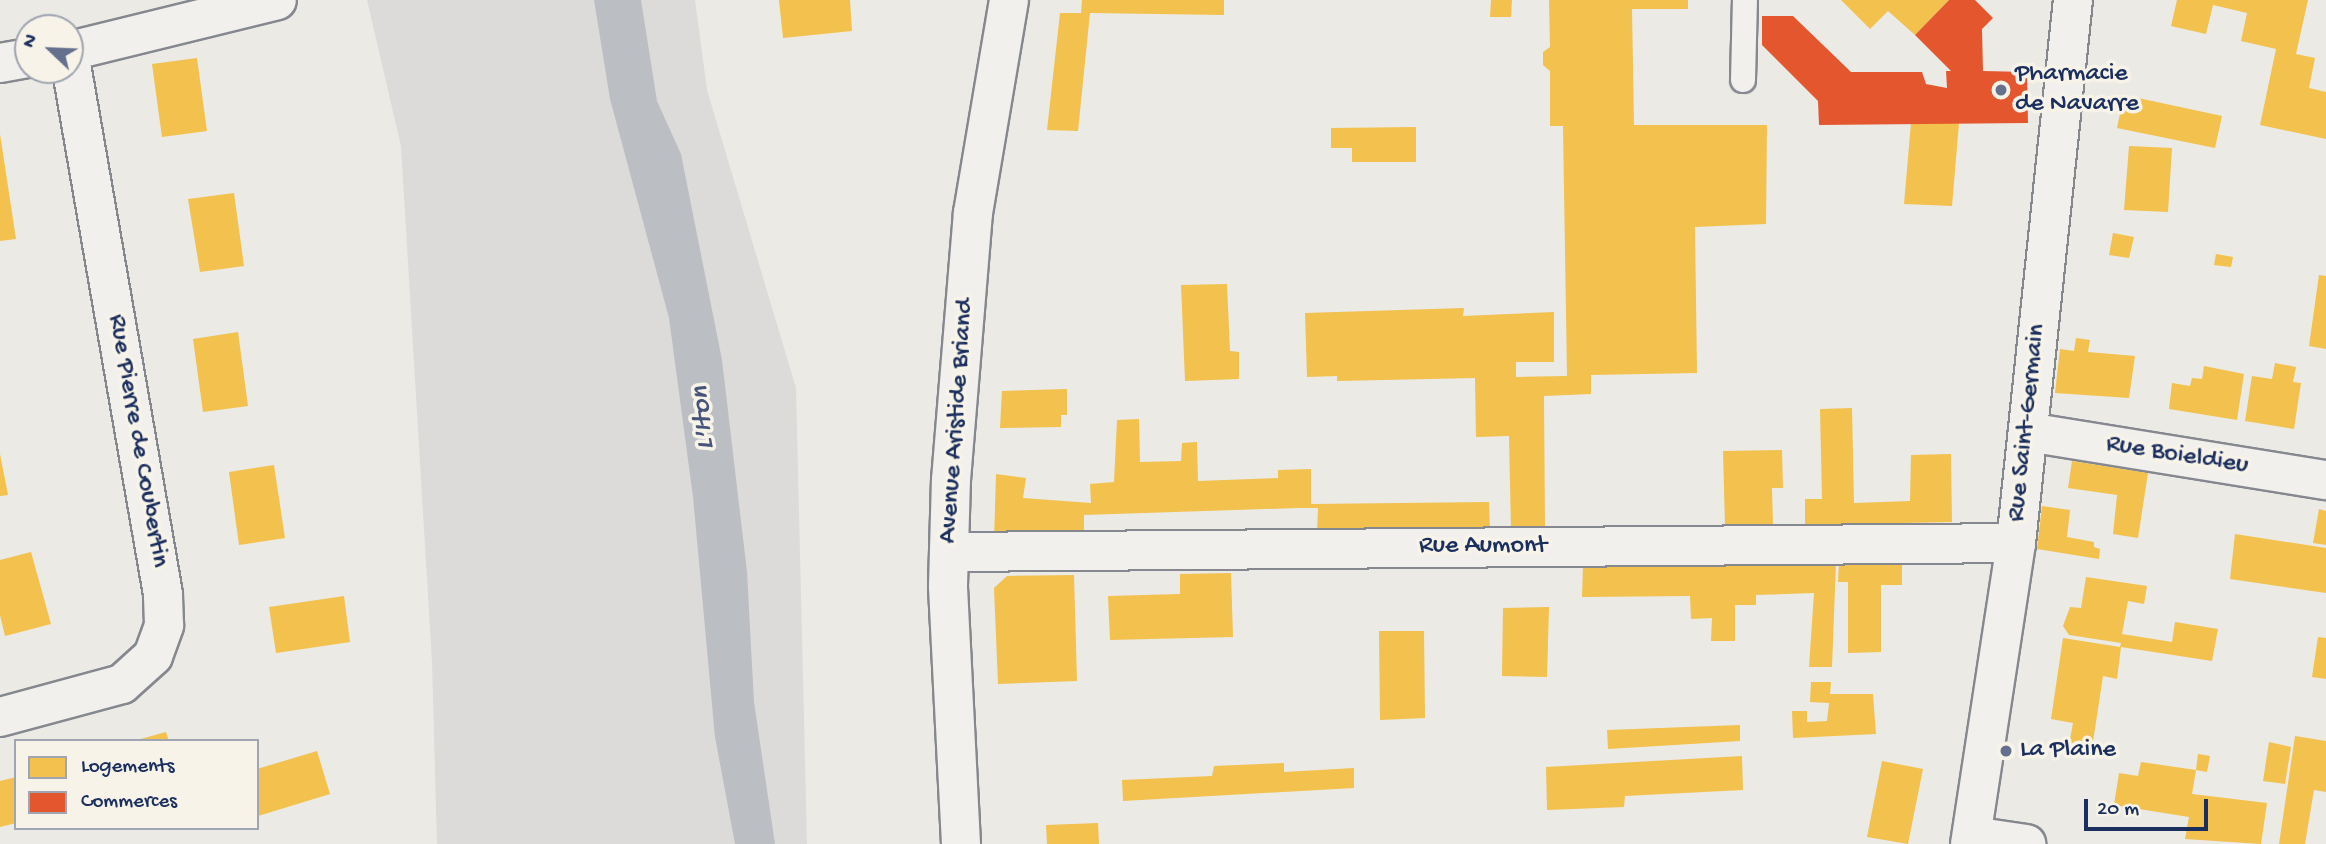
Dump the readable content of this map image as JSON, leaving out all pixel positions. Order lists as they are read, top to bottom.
{
  "streets": {
    "street": [
      "Avenue Aristide Briand",
      "Rue Saint-Germain",
      "Rue Pierre de Coubertin",
      "Rue Boieldieu",
      "Rue Aumont"
    ]
  },
  "crossings": [
    ["Avenue Aristide Briand", "Rue Aumont"],
    ["Rue Saint-Germain", "Rue Boieldieu"],
    ["Rue Saint-Germain", "Rue Aumont"]
  ],
  "water": ["L'Iton"],
  "places": ["Pharmacie de Navarre", "La Plaine"],
  "legend": ["Logements", "Commerces"],
  "scale_bar": "20 m",
  "north": "top left"
}
